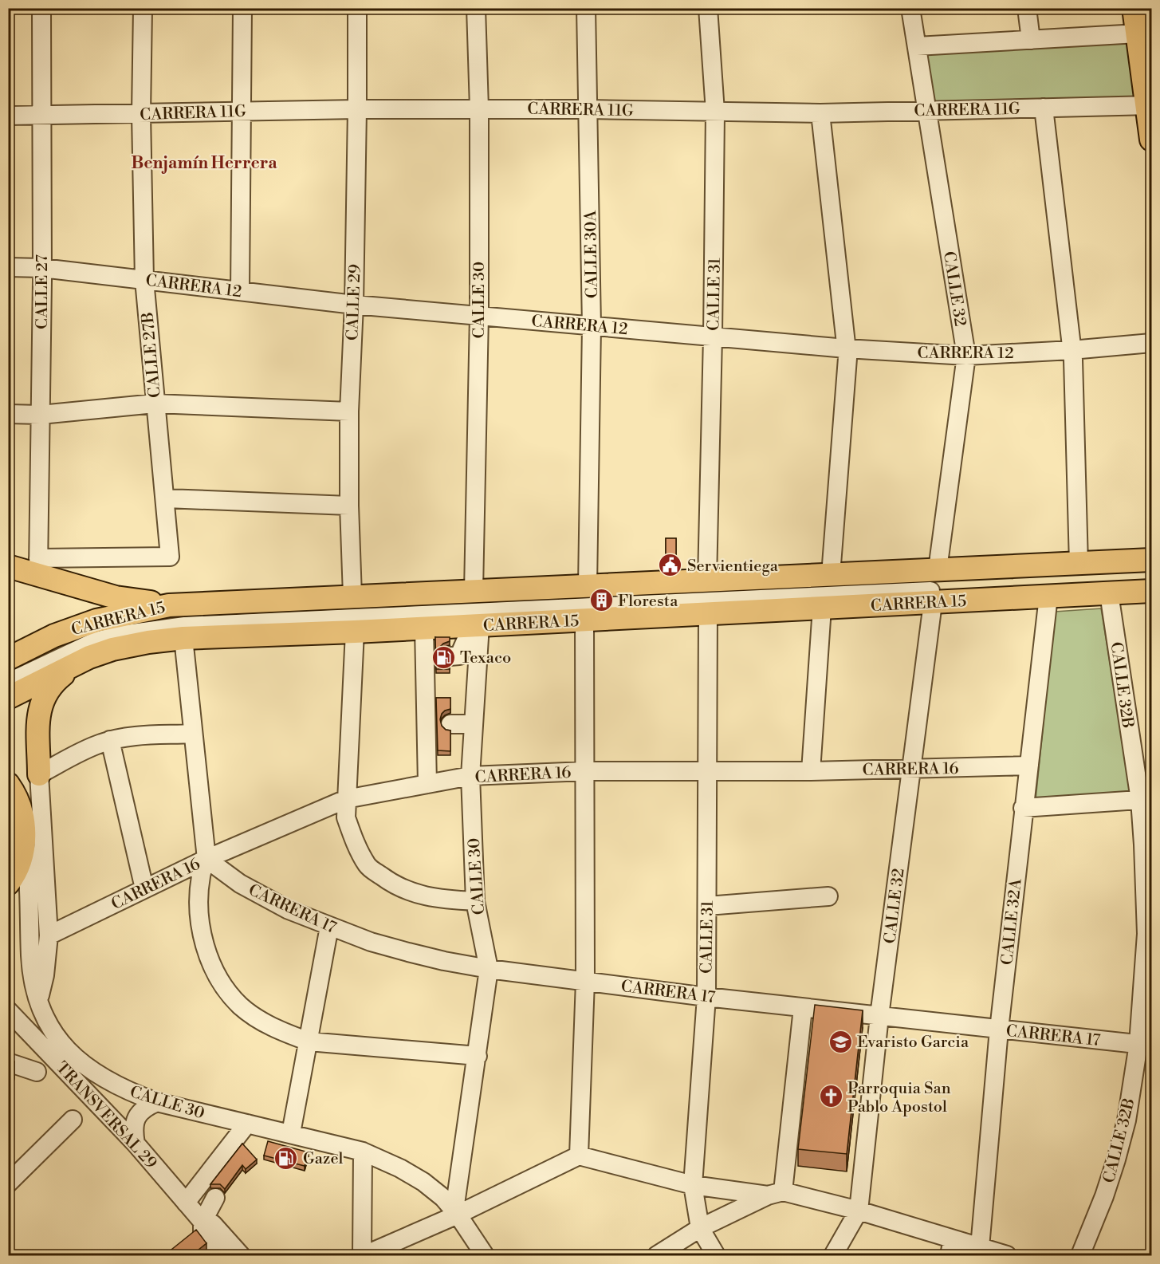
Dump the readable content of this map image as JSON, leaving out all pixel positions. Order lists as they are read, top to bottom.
{
  "streets": {
    "main road": ["CARRERA 15"],
    "street": [
      "CARRERA 11G",
      "CALLE 30A",
      "CARRERA 12",
      "CALLE 32",
      "CALLE 27",
      "CALLE 31",
      "CALLE 30",
      "CALLE 29",
      "CALLE 27B",
      "CALLE 32B",
      "CARRERA 16",
      "CARRERA 17",
      "CALLE 32A",
      "TRANSVERSAL 29"
    ]
  },
  "crossings": [
    ["CARRERA 11G", "CALLE 30A"],
    ["CARRERA 11G", "CALLE 32"],
    ["CARRERA 11G", "CALLE 27"],
    ["CARRERA 11G", "CALLE 31"],
    ["CARRERA 11G", "CALLE 30"],
    ["CARRERA 11G", "CALLE 29"],
    ["CARRERA 11G", "CALLE 27B"],
    ["CALLE 30A", "CARRERA 12"],
    ["CALLE 30A", "CARRERA 15"],
    ["CARRERA 12", "CALLE 32"],
    ["CARRERA 12", "CALLE 27"],
    ["CARRERA 12", "CALLE 31"],
    ["CARRERA 12", "CALLE 30"],
    ["CARRERA 12", "CALLE 29"],
    ["CARRERA 12", "CALLE 27B"],
    ["CALLE 32", "CARRERA 15"],
    ["CALLE 32", "CARRERA 16"],
    ["CALLE 32", "CARRERA 17"],
    ["CALLE 27", "CALLE 27B"],
    ["CALLE 31", "CARRERA 15"],
    ["CALLE 31", "CARRERA 16"],
    ["CALLE 31", "CARRERA 17"],
    ["CALLE 30", "CARRERA 15"],
    ["CALLE 30", "CARRERA 16"],
    ["CALLE 30", "CARRERA 17"],
    ["CALLE 29", "CARRERA 15"],
    ["CARRERA 15", "CALLE 32B"],
    ["CARRERA 15", "CALLE 32A"],
    ["CALLE 32B", "CARRERA 17"],
    ["CARRERA 16", "CARRERA 17"],
    ["CARRERA 16", "CALLE 32A"],
    ["CARRERA 17", "CALLE 32A"]
  ],
  "districts": ["Benjamín Herrera"],
  "places": {
    "public building": ["Servientiega"],
    "building": ["Floresta"],
    "fuel station": ["Texaco", "Gazel"],
    "school or university": ["Evaristo Garcia"],
    "church": ["Parroquia San Pablo Apostol"]
  }
}
